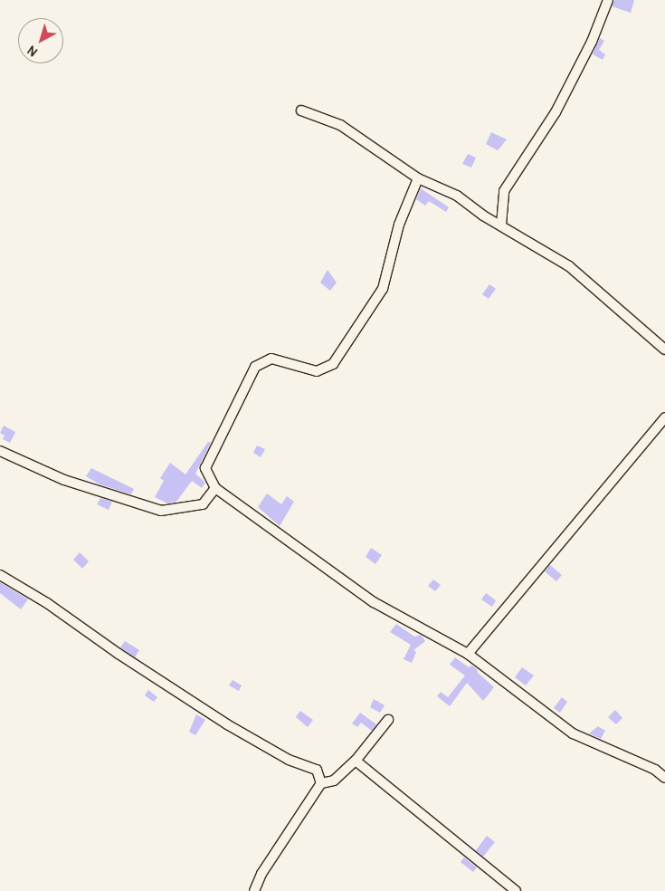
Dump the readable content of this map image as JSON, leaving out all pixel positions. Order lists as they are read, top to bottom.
{
  "north": "bottom left"
}
